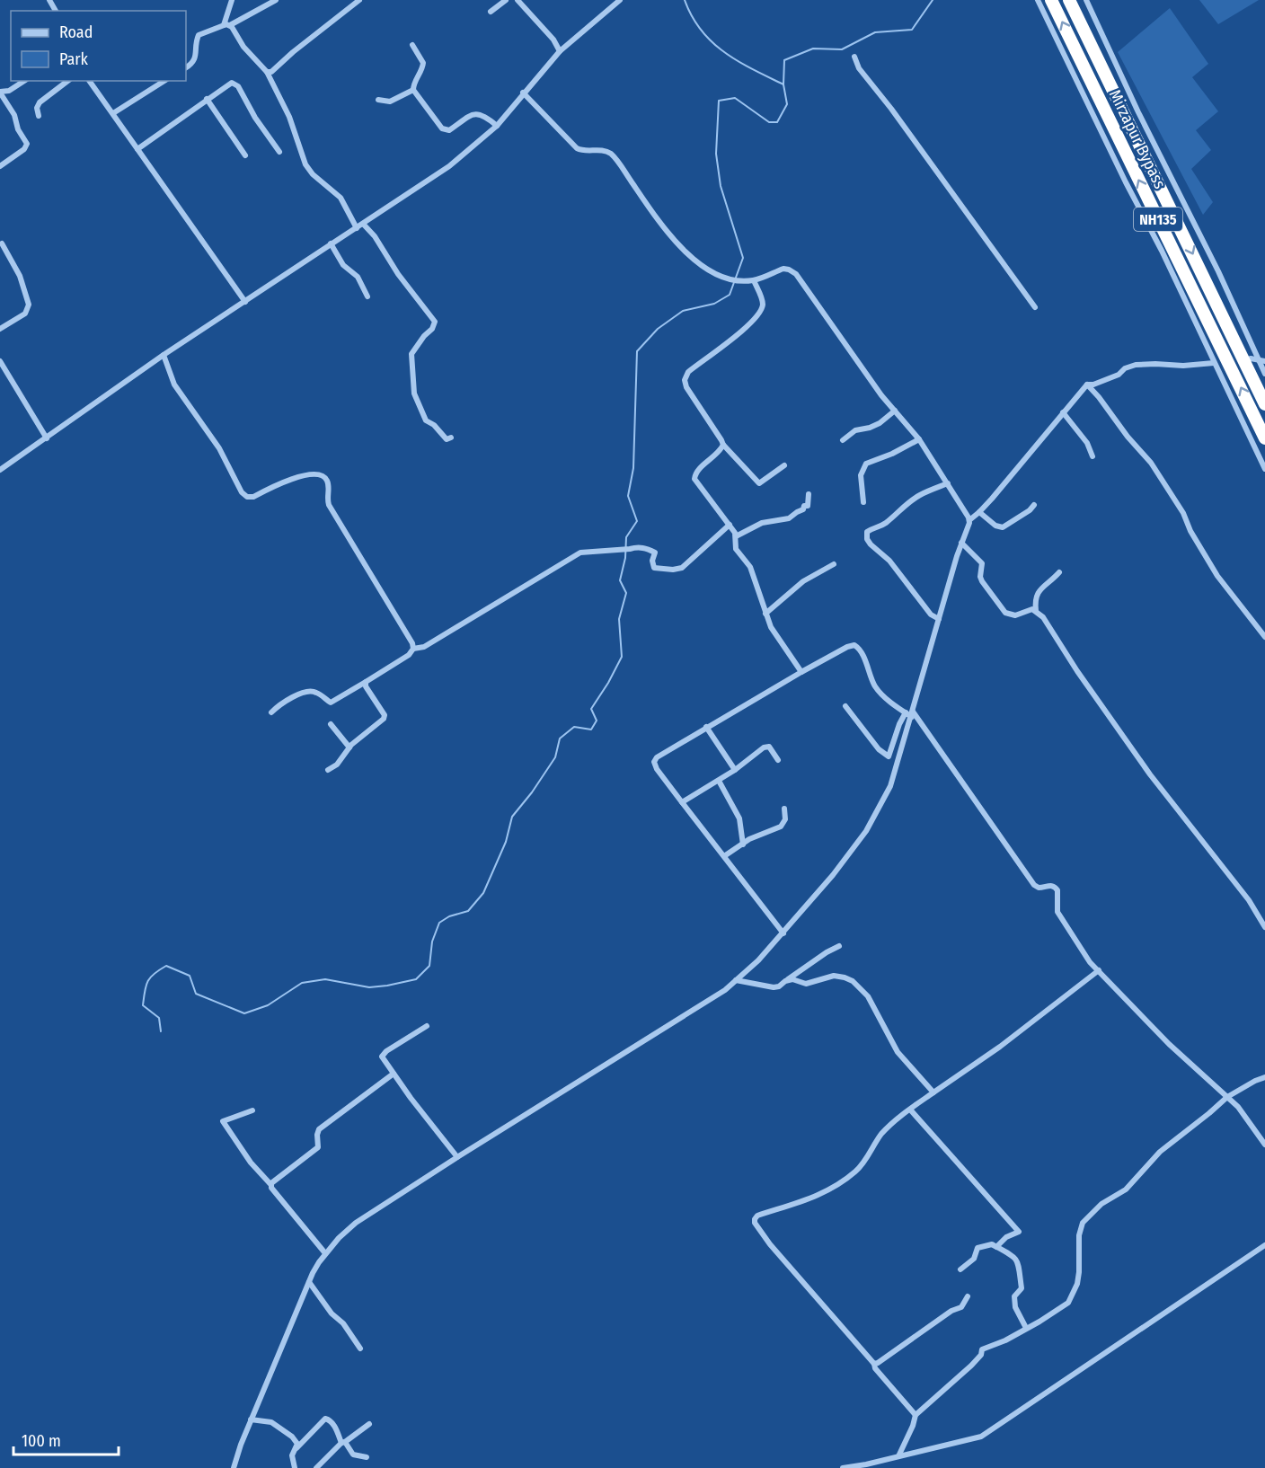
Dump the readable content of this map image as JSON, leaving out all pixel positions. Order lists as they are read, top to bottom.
{
  "streets": {
    "highway": ["Mirzapur Bypass", "NH135"]
  },
  "legend": ["Road", "Park"],
  "scale_bar": "100 m"
}
